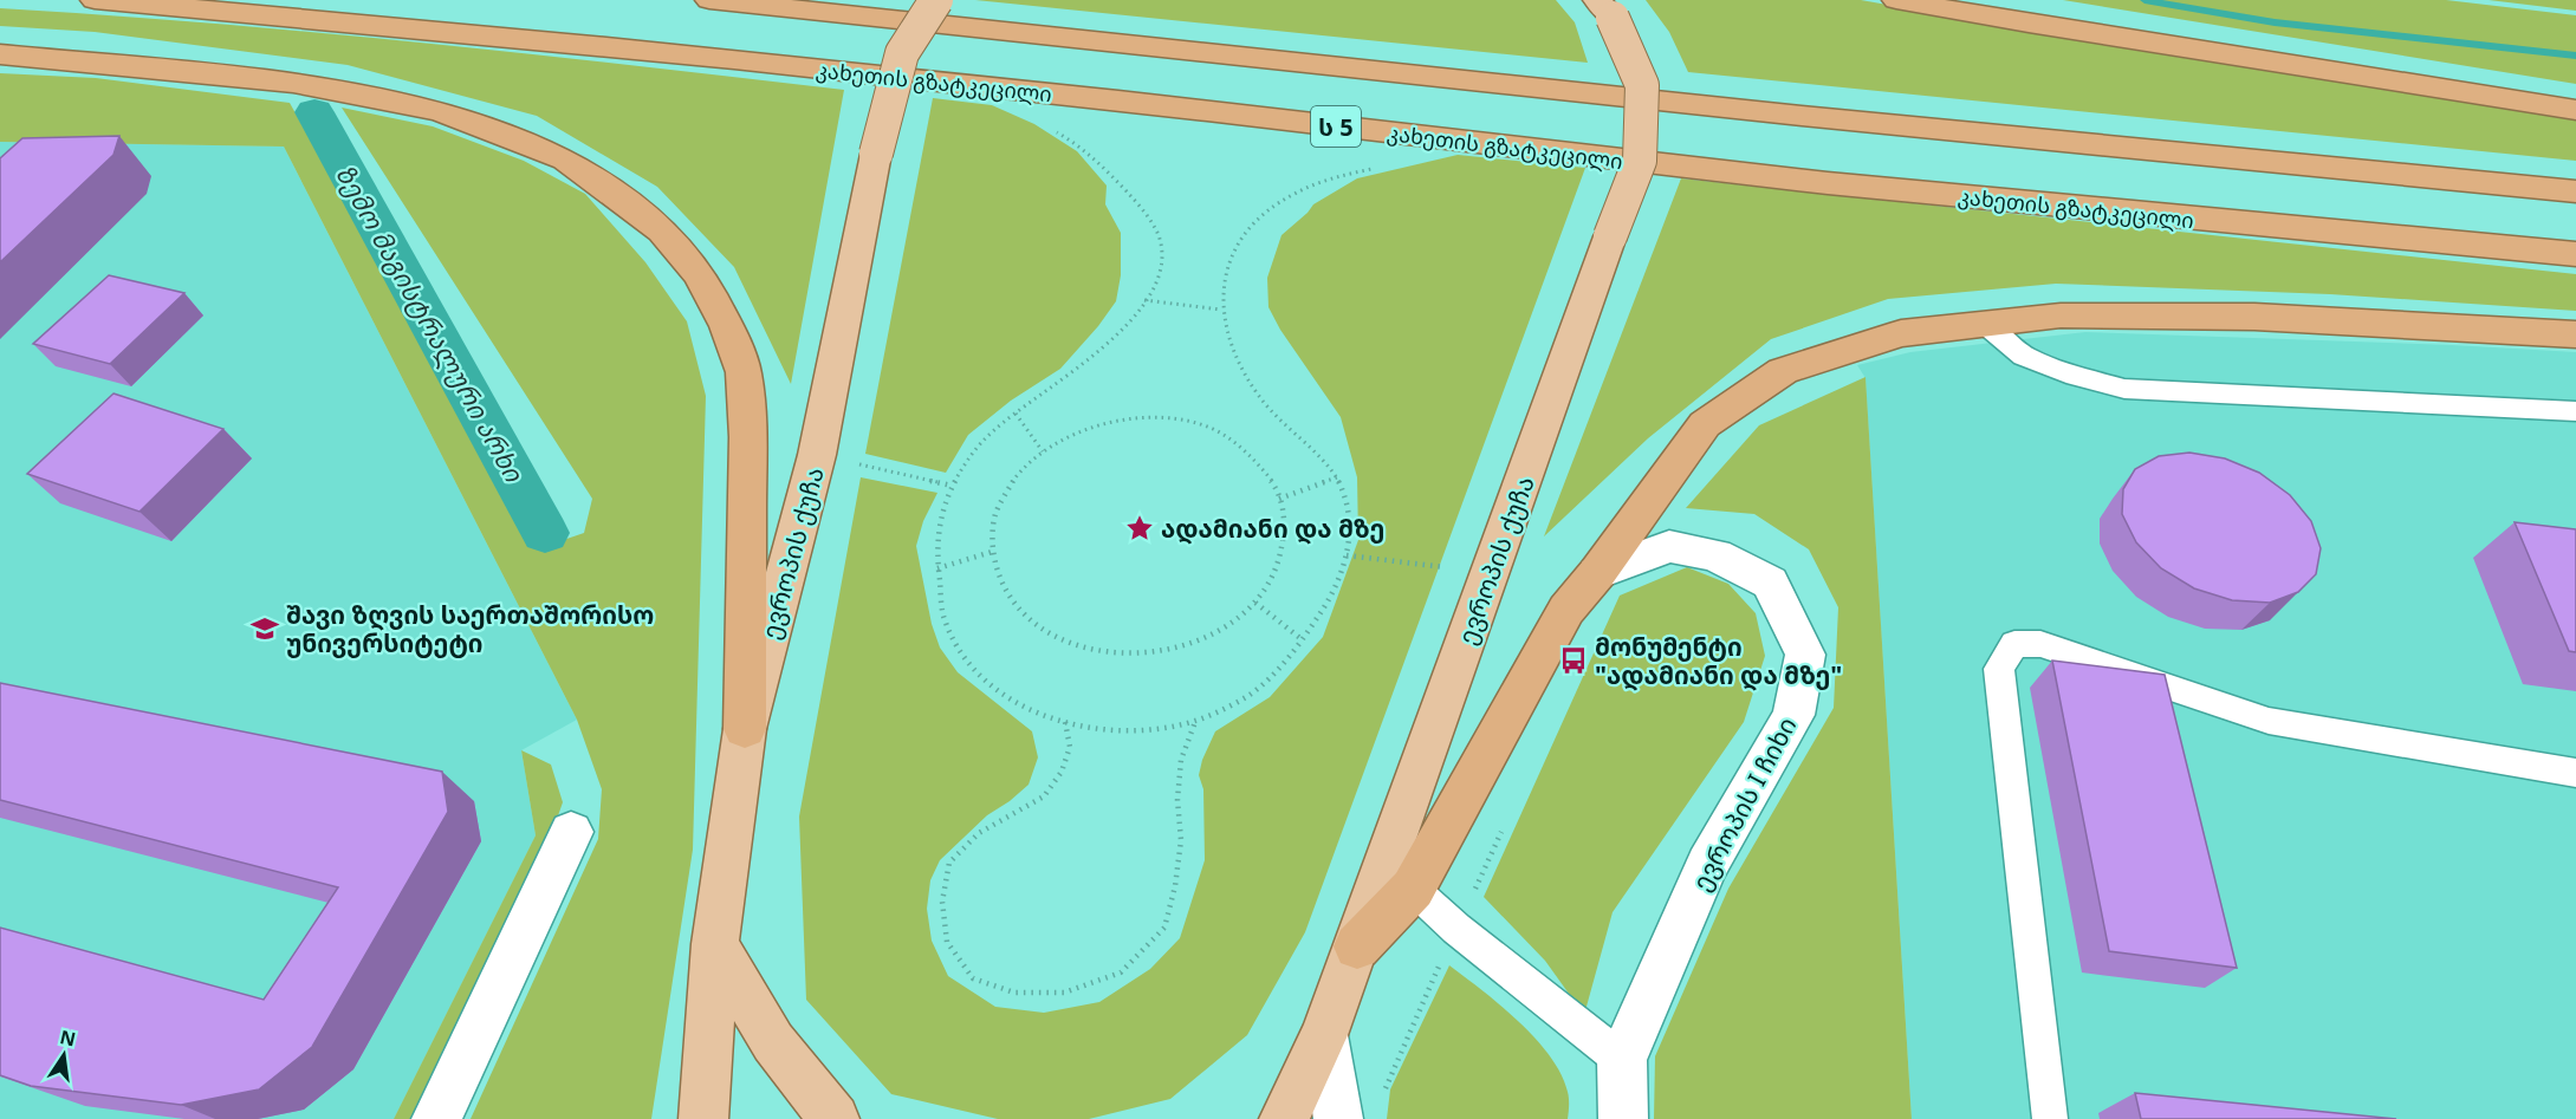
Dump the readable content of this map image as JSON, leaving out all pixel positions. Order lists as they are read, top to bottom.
{
  "streets": {
    "highway": ["კახეთის გზატკეცილი", "ს 5"],
    "main road": ["ევროპის ქუჩა"],
    "street": ["ევროპის I ჩიხი"]
  },
  "water": ["ზემო მაგისტრალური არხი"],
  "places": {
    "place": ["ადამიანი და მზე"],
    "school or university": ["შავი ზღვის საერთაშორისო უნივერსიტეტი"],
    "bus stop": ["მონუმენტი \"ადამიანი და მზე\""]
  },
  "north": "top"
}
